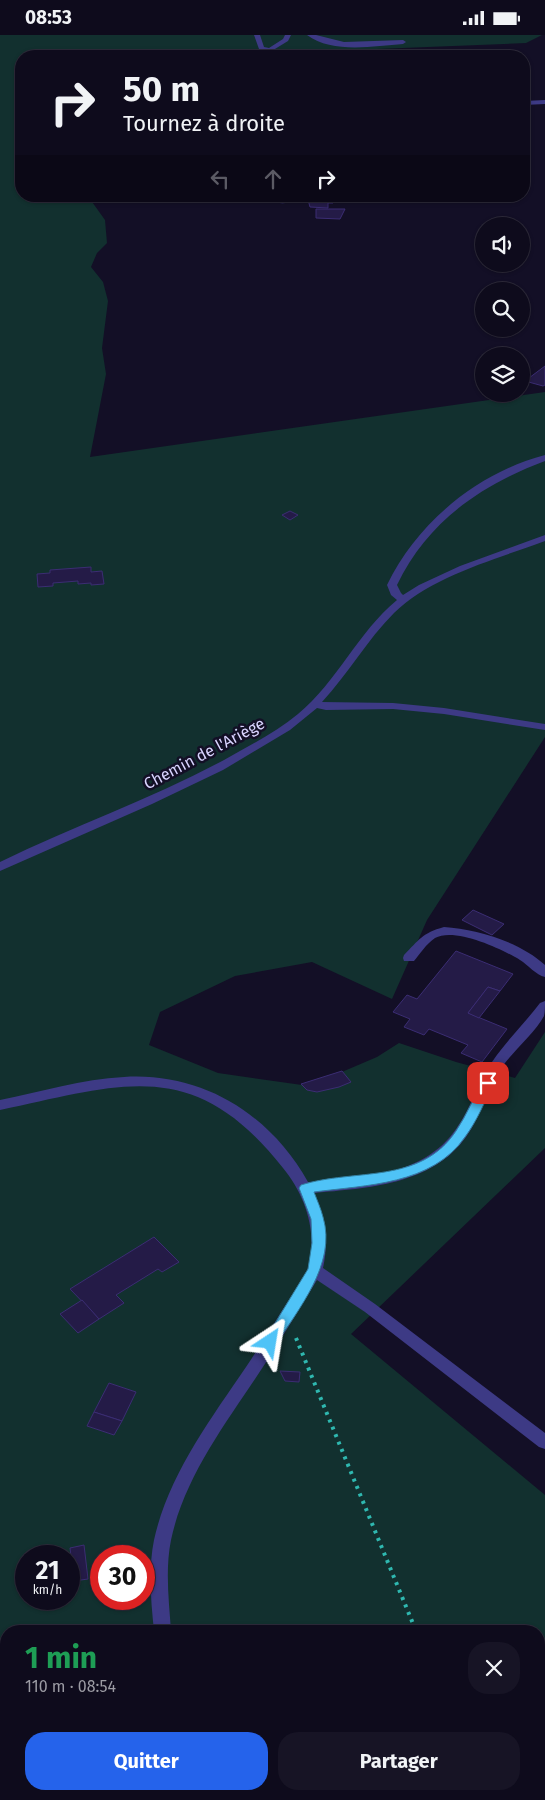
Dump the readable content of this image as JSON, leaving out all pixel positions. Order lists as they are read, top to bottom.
{
  "streets": {
    "street": ["Chemin de l'Ariège"]
  },
  "page": {
    "status": "08:53",
    "turn": ["50 m", "Tournez à droite"],
    "speed": "21 km/h",
    "limit": "30",
    "heading": ["1 min", "110 m · 08:54"],
    "buttons": ["Quitter", "Partager"]
  }
}
